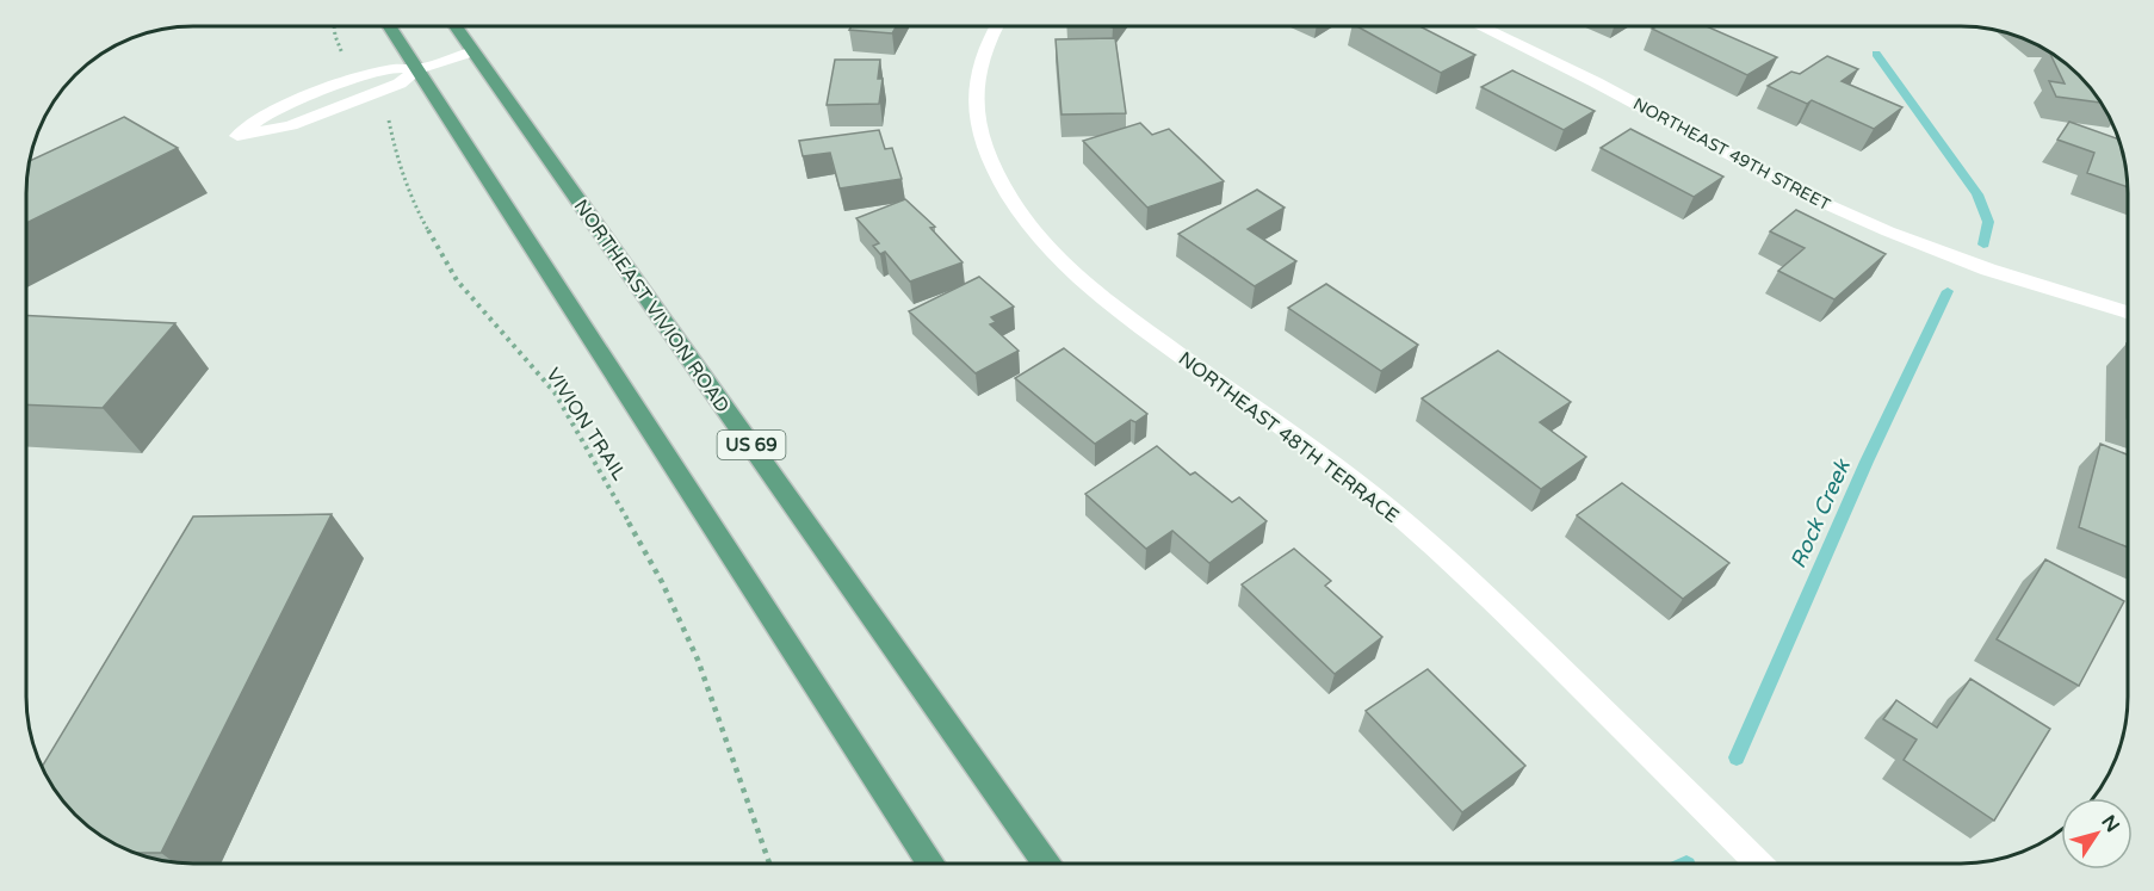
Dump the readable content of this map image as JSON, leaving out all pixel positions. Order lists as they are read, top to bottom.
{
  "streets": {
    "main road": ["NORTHEAST VIVION ROAD", "US 69"],
    "street": ["NORTHEAST 49TH STREET", "NORTHEAST 48TH TERRACE"],
    "path": ["VIVION TRAIL"]
  },
  "water": ["Rock Creek"],
  "north": "top right"
}
